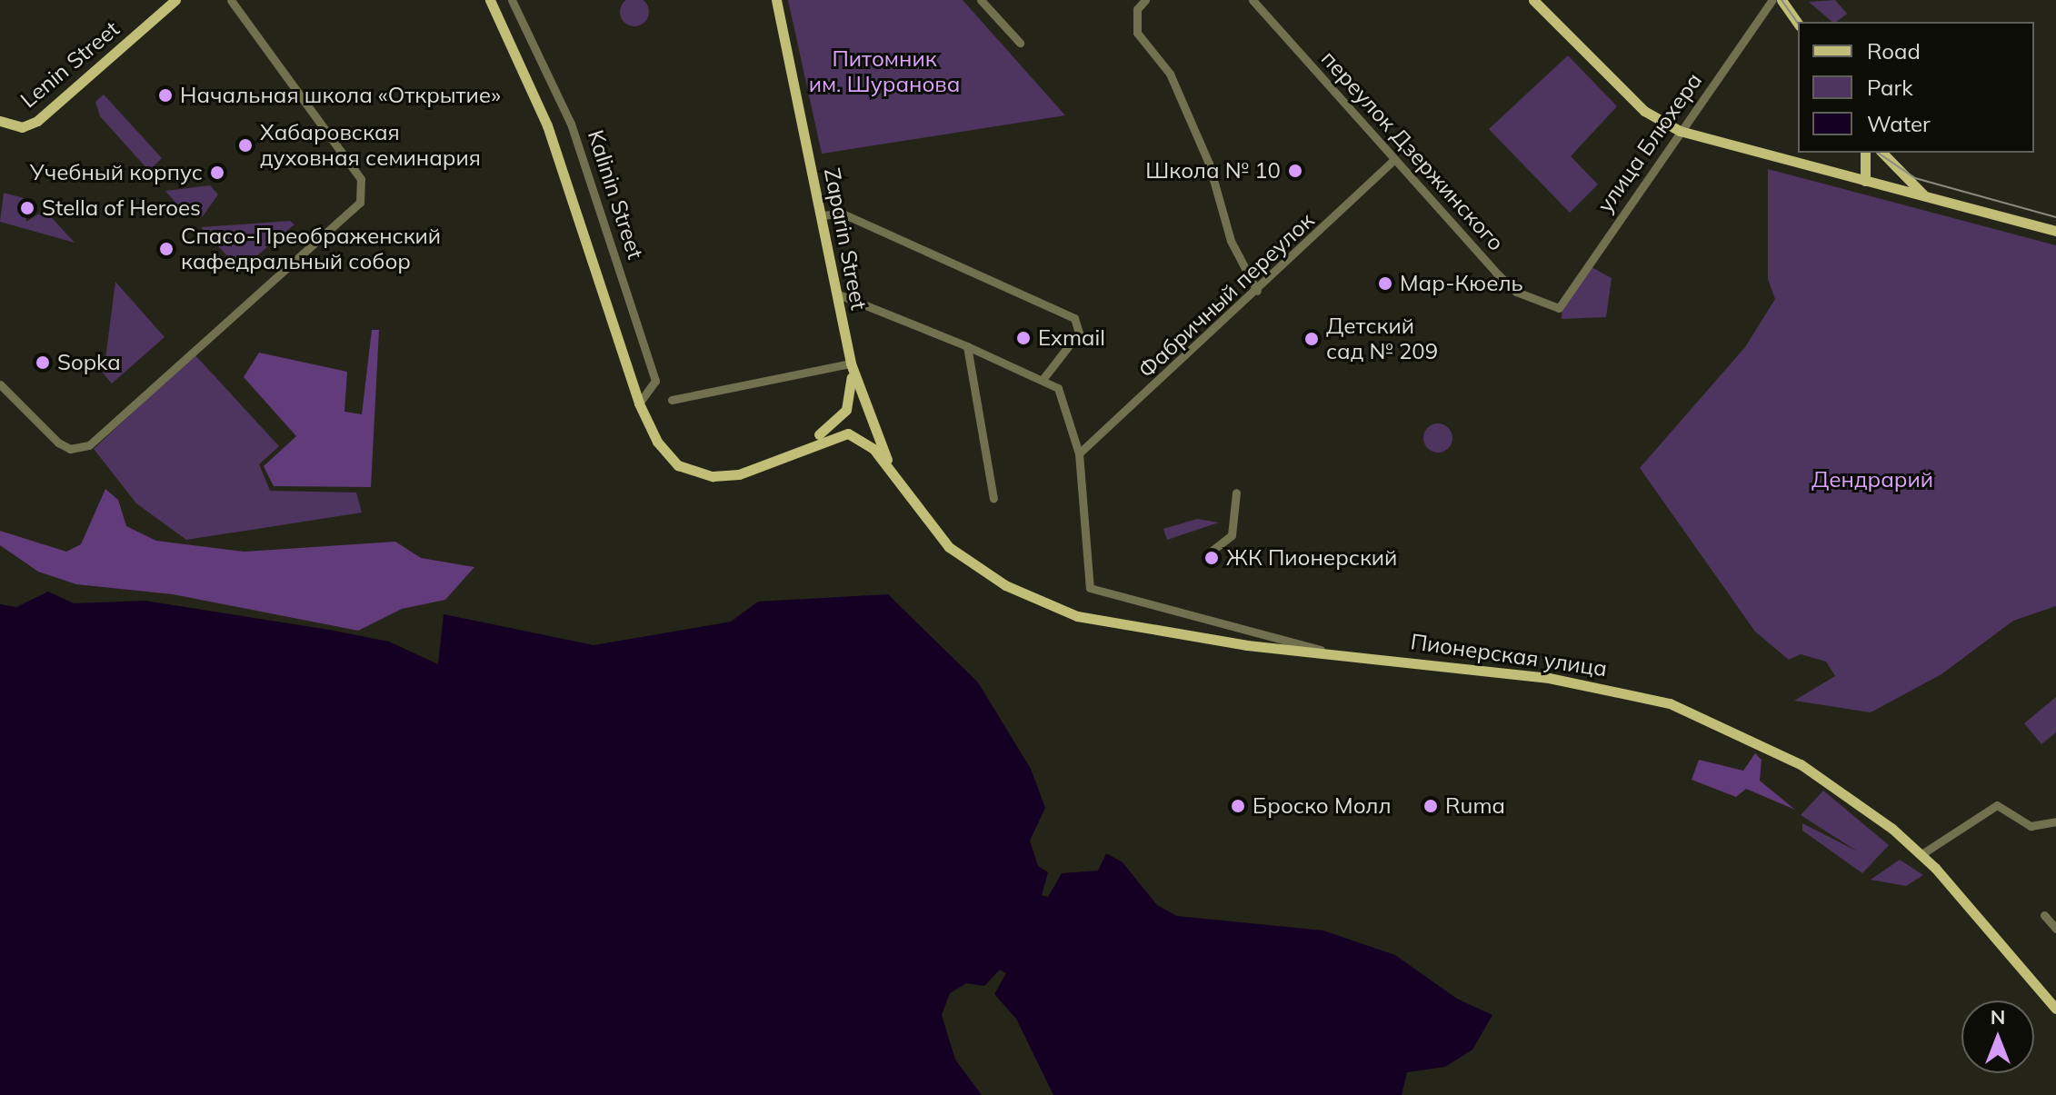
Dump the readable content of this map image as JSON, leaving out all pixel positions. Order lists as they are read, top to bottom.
{
  "streets": {
    "main road": [
      "Lenin Street",
      "Kalinin Street",
      "Zaparin Street",
      "Пионерская улица"
    ],
    "street": ["улица Блюхера", "переулок Дзержинского", "Фабричный переулок"]
  },
  "crossings": [
    ["улица Блюхера", "переулок Дзержинского"],
    ["переулок Дзержинского", "Фабричный переулок"],
    ["Kalinin Street", "Пионерская улица"],
    ["Zaparin Street", "Пионерская улица"]
  ],
  "parks": ["Питомник им. Шуранова", "Дендрарий"],
  "places": [
    "Начальная школа «Открытие»",
    "Хабаровская духовная семинария",
    "Школа № 10",
    "Учебный корпус",
    "Stella of Heroes",
    "Спасо-Преображенский кафедральный собор",
    "Мар-Кюель",
    "Exmail",
    "Детский сад № 209",
    "Sopka",
    "ЖК Пионерский",
    "Броско Молл",
    "Ruma"
  ],
  "legend": ["Road", "Park", "Water"],
  "north": "top"
}
